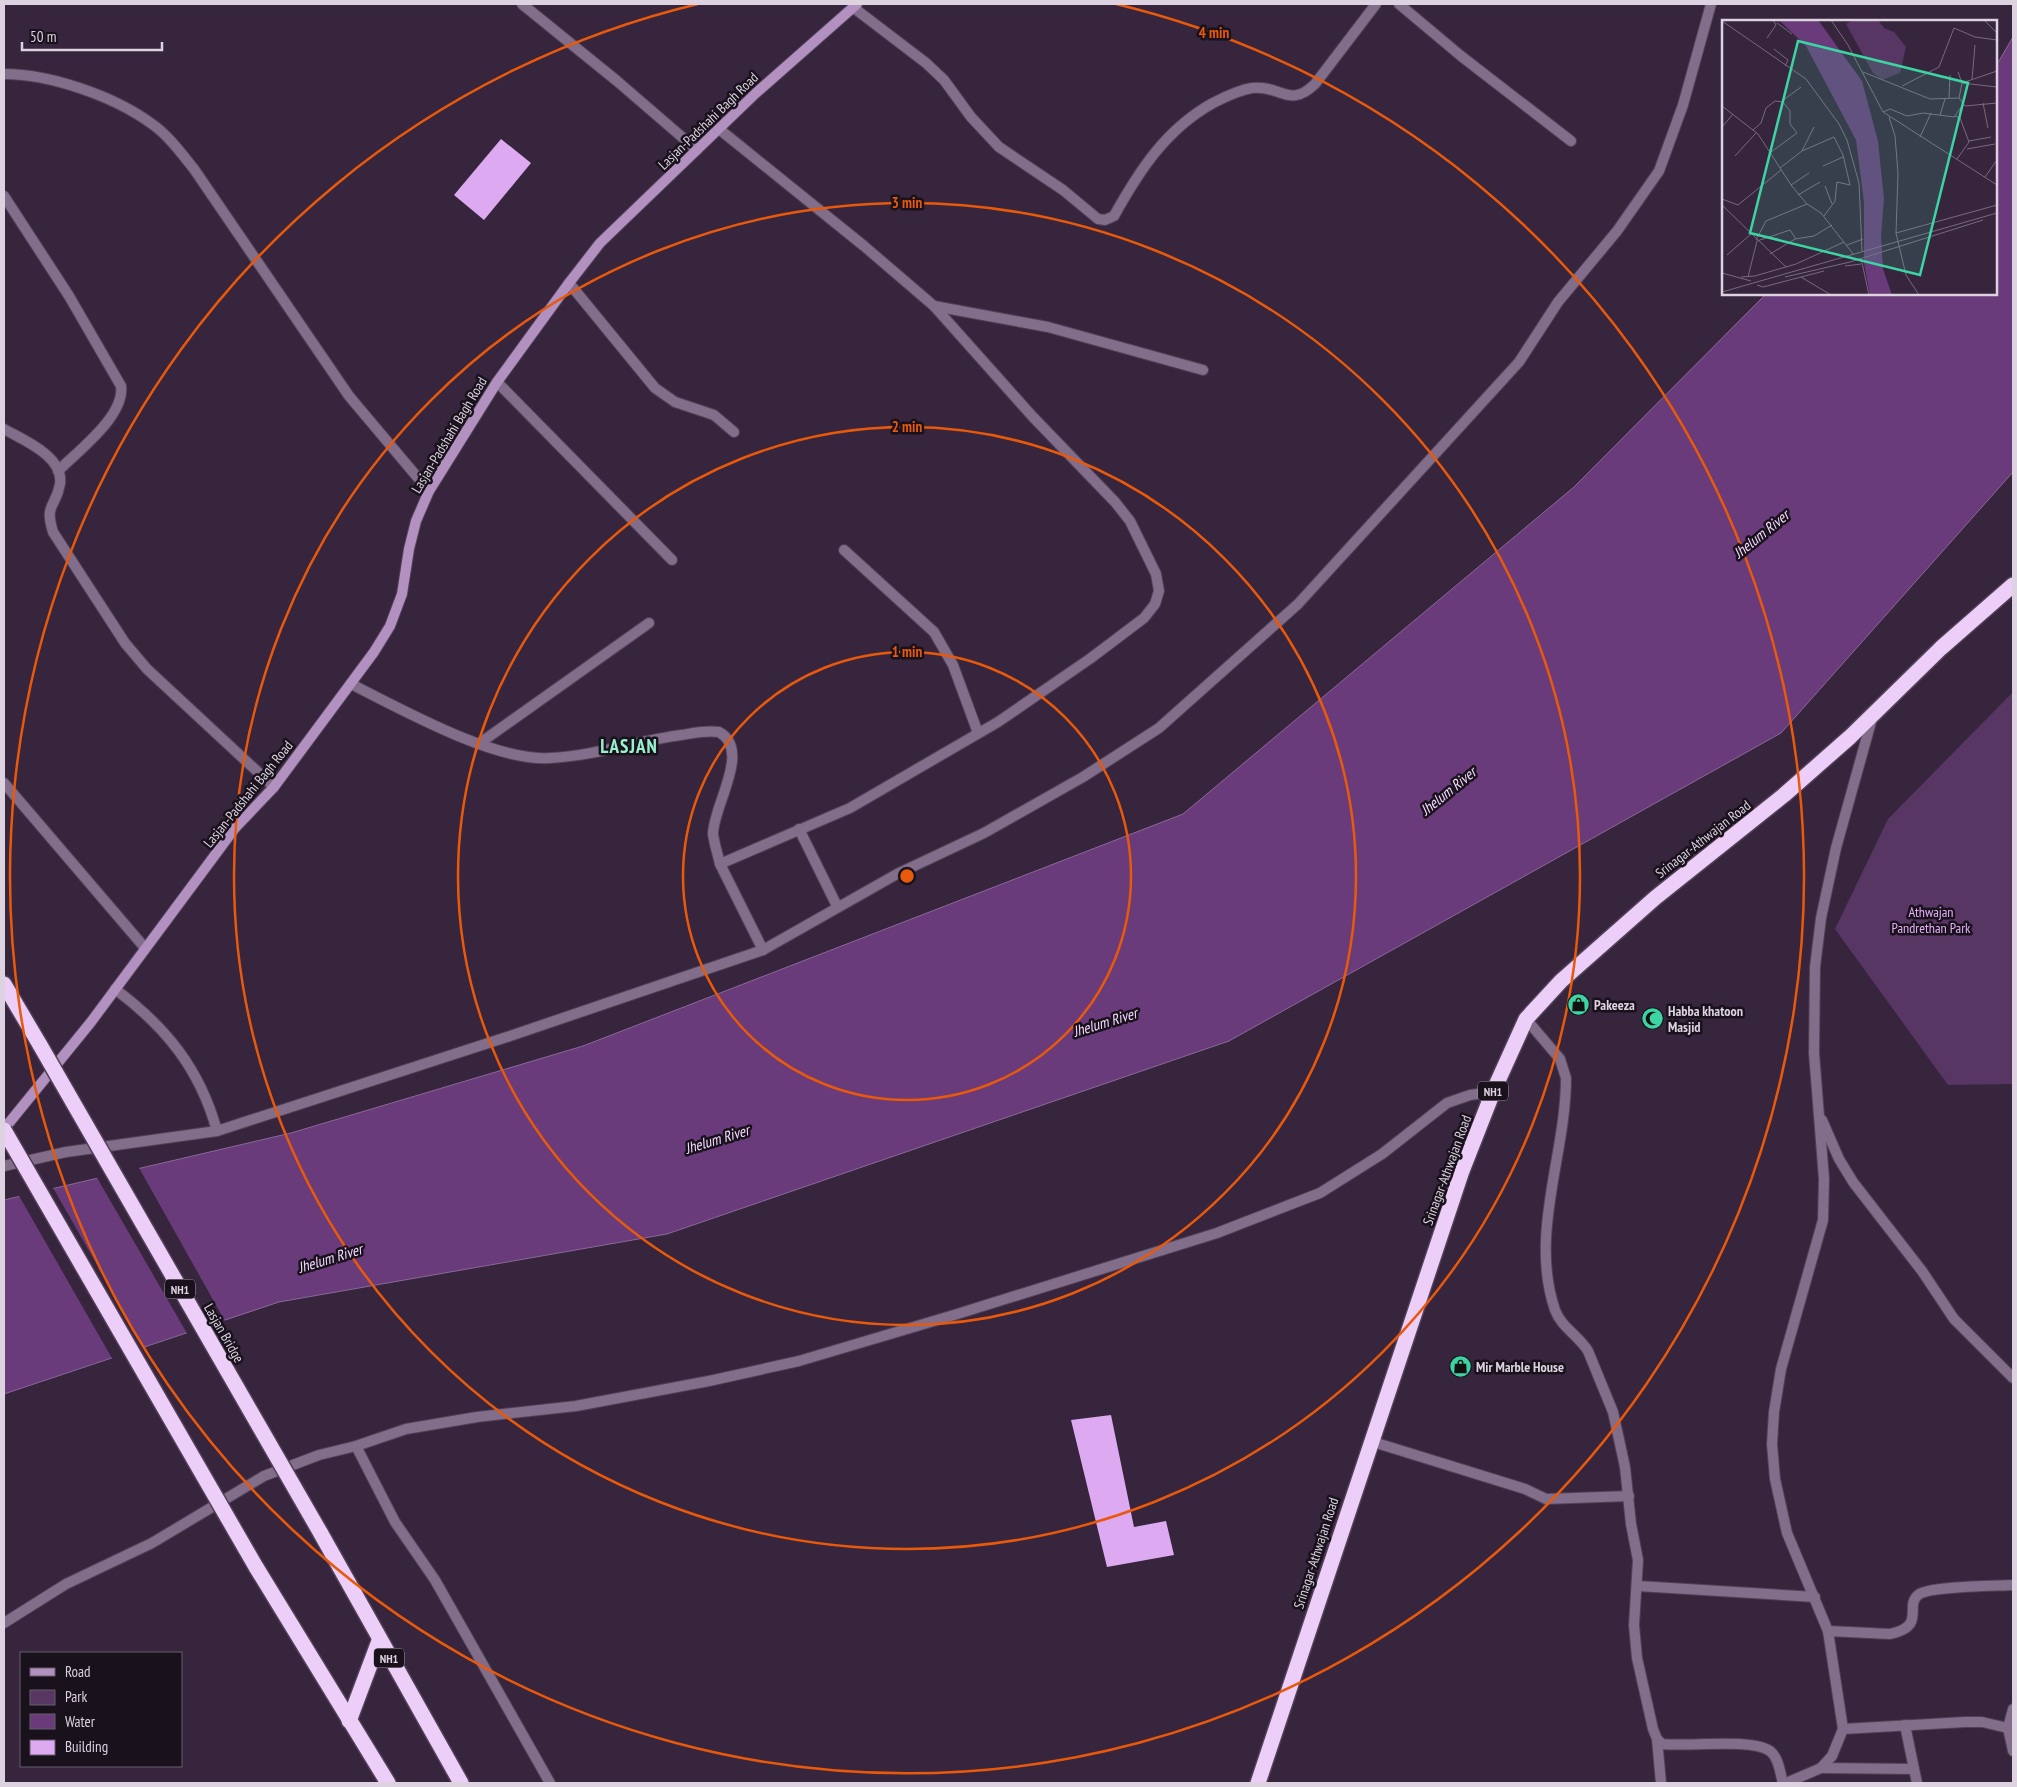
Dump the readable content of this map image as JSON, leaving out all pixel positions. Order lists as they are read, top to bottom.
{
  "streets": {
    "highway": ["Srinagar-Athwajan Road", "NH1", "Lasjan Bridge"],
    "street": ["Lasjan-Padshahi Bagh Road"]
  },
  "crossings": [
    ["NH1", "Lasjan Bridge"]
  ],
  "districts": ["LASJAN"],
  "water": ["Jhelum River"],
  "parks": ["Athwajan Pandrethan Park"],
  "places": {
    "shop": ["Pakeeza", "Mir Marble House"],
    "mosque": ["Habba khatoon Masjid"]
  },
  "legend": [
    "Road",
    "Park",
    "Water",
    "Building"
  ],
  "scale_bar": "50 m",
  "rings": [
    "4 min",
    "3 min",
    "2 min",
    "1 min"
  ]
}
